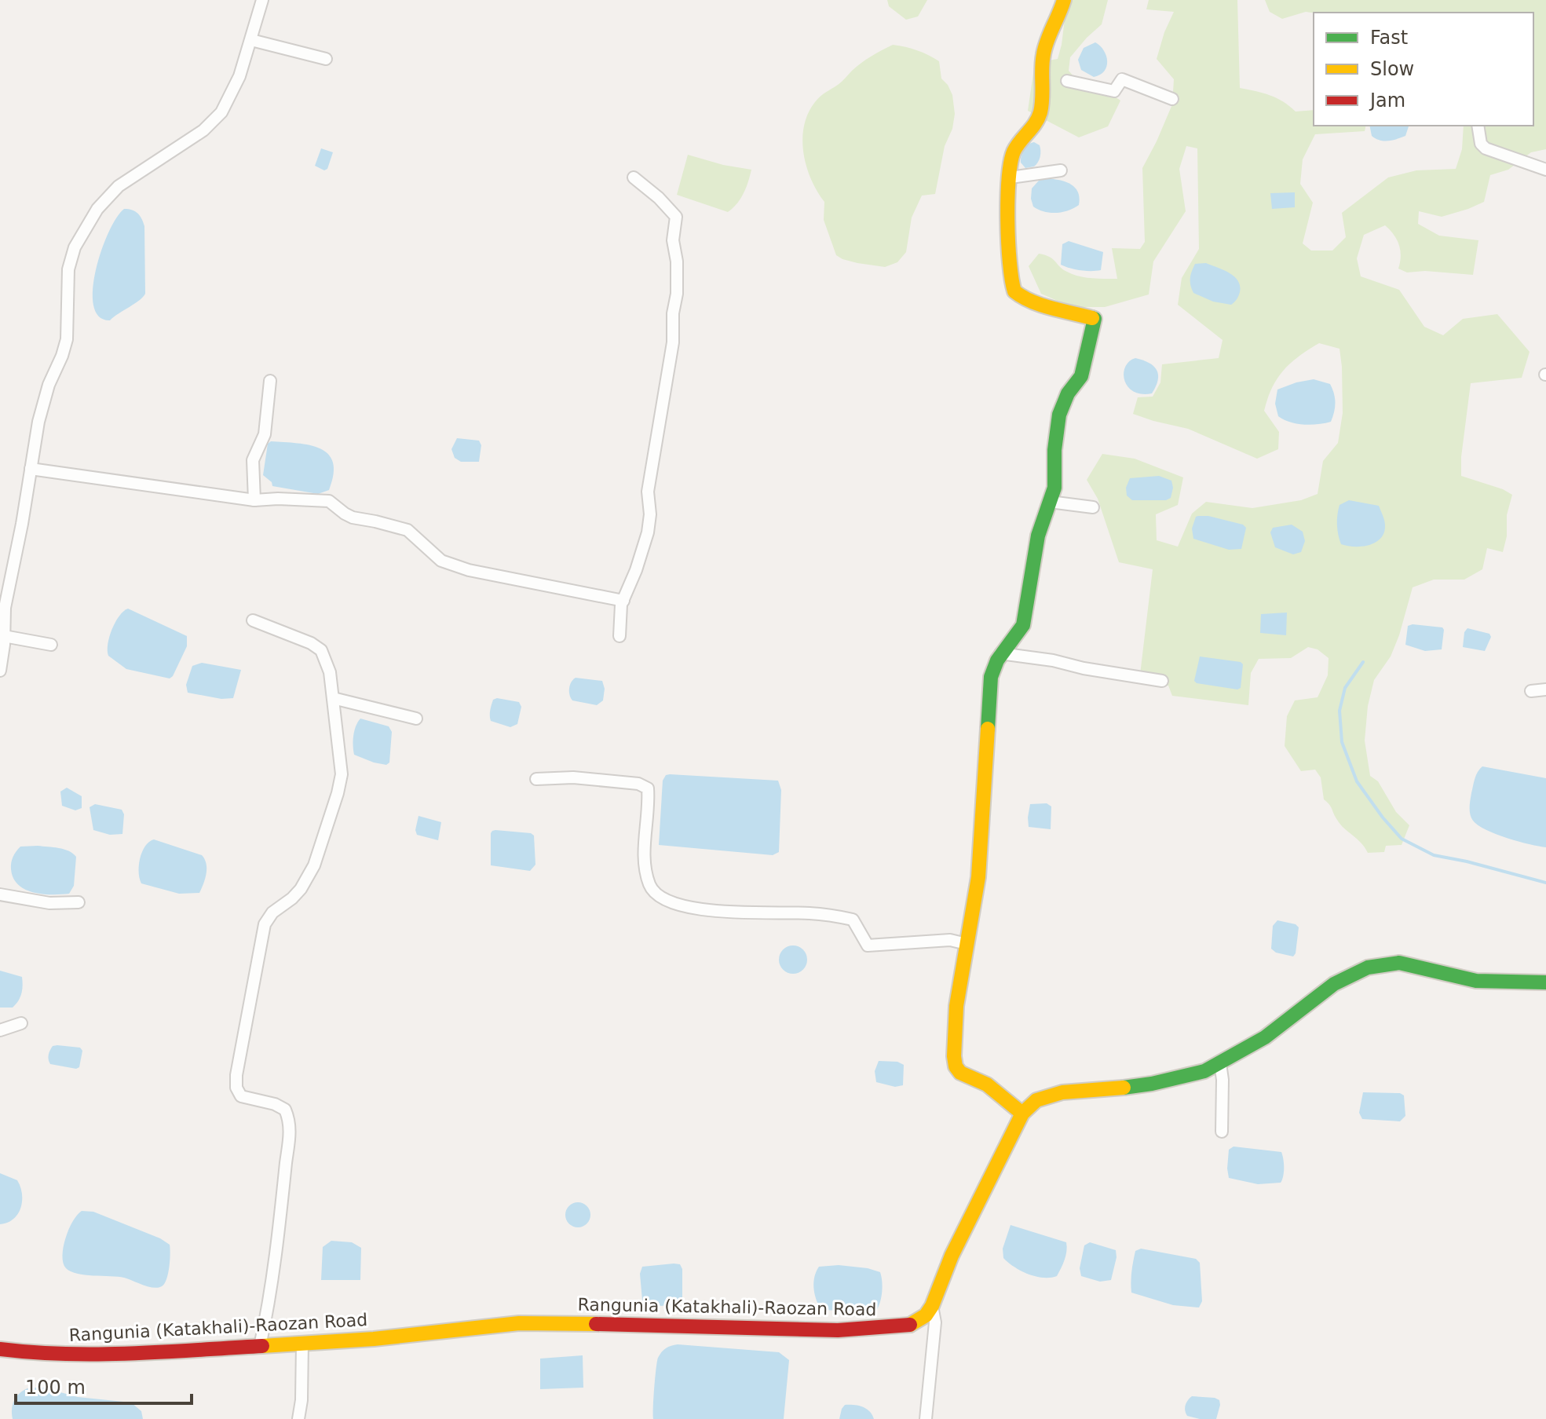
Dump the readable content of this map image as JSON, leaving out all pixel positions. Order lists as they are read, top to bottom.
{
  "streets": {
    "main road": ["Rangunia (Katakhali)-Raozan Road"]
  },
  "legend": ["Fast", "Slow", "Jam"],
  "scale_bar": "100 m"
}
